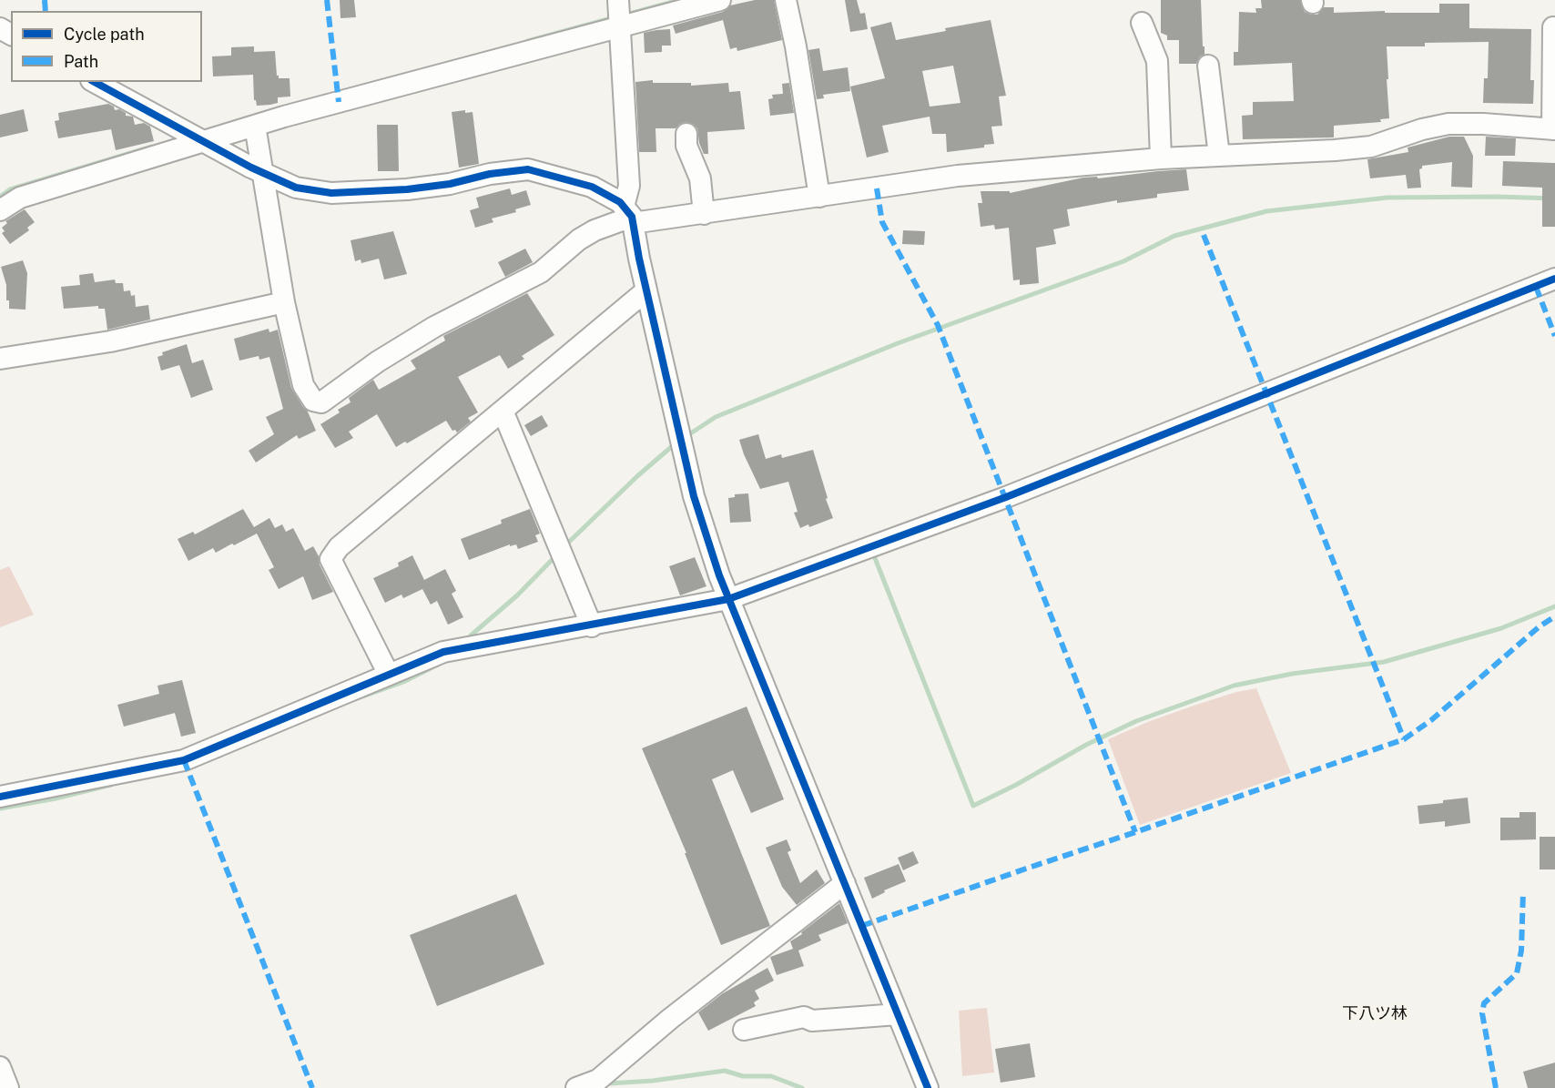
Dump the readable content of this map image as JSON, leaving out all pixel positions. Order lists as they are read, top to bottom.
{
  "districts": ["下八ツ林"],
  "legend": ["Cycle path", "Path"]
}
